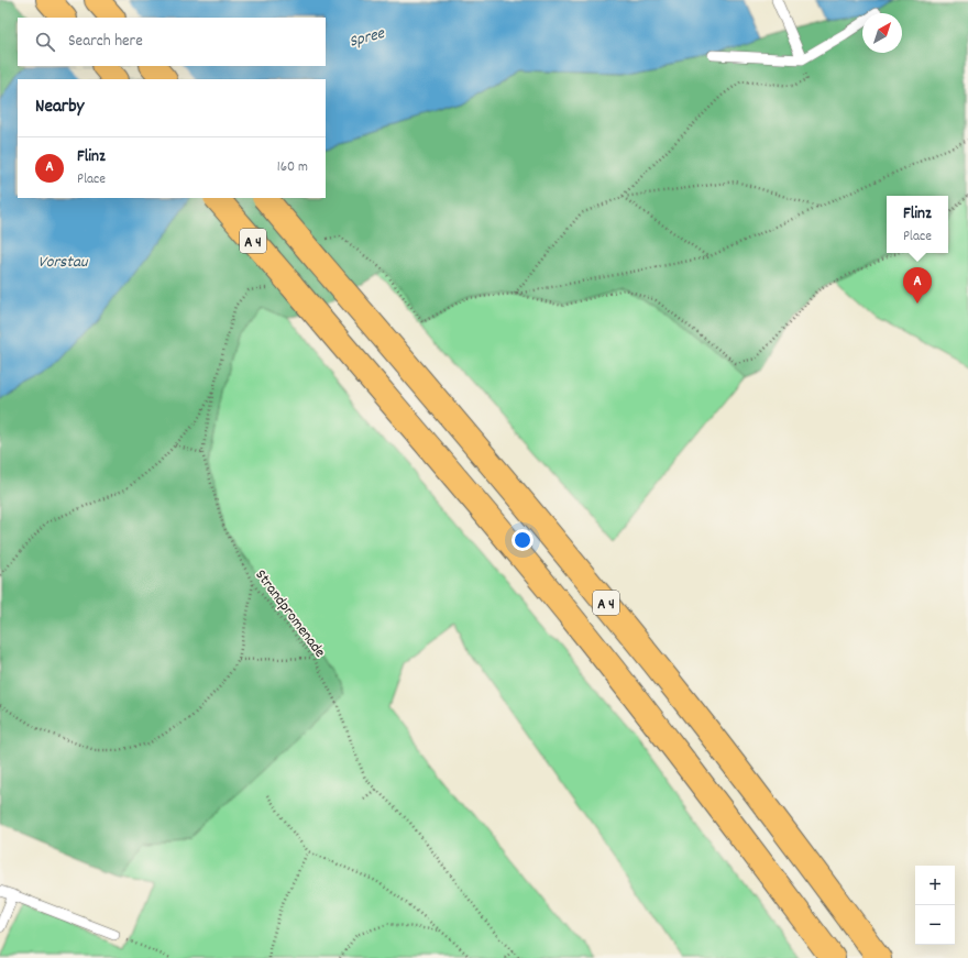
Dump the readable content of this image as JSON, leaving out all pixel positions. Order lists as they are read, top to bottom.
{
  "streets": {
    "highway": ["A 4"],
    "path": ["Strandpromenade"]
  },
  "water": ["Spree", "Vorstau"],
  "north": "top right",
  "page": {
    "search": "Search here",
    "heading": "Nearby",
    "list": [
      {
        "mark": "A",
        "name": "Flinz",
        "note": "Place",
        "value": "160 m"
      }
    ],
    "popup": ["Flinz", "Place"],
    "pins": "A",
    "map_buttons": ["+", "−"]
  }
}
